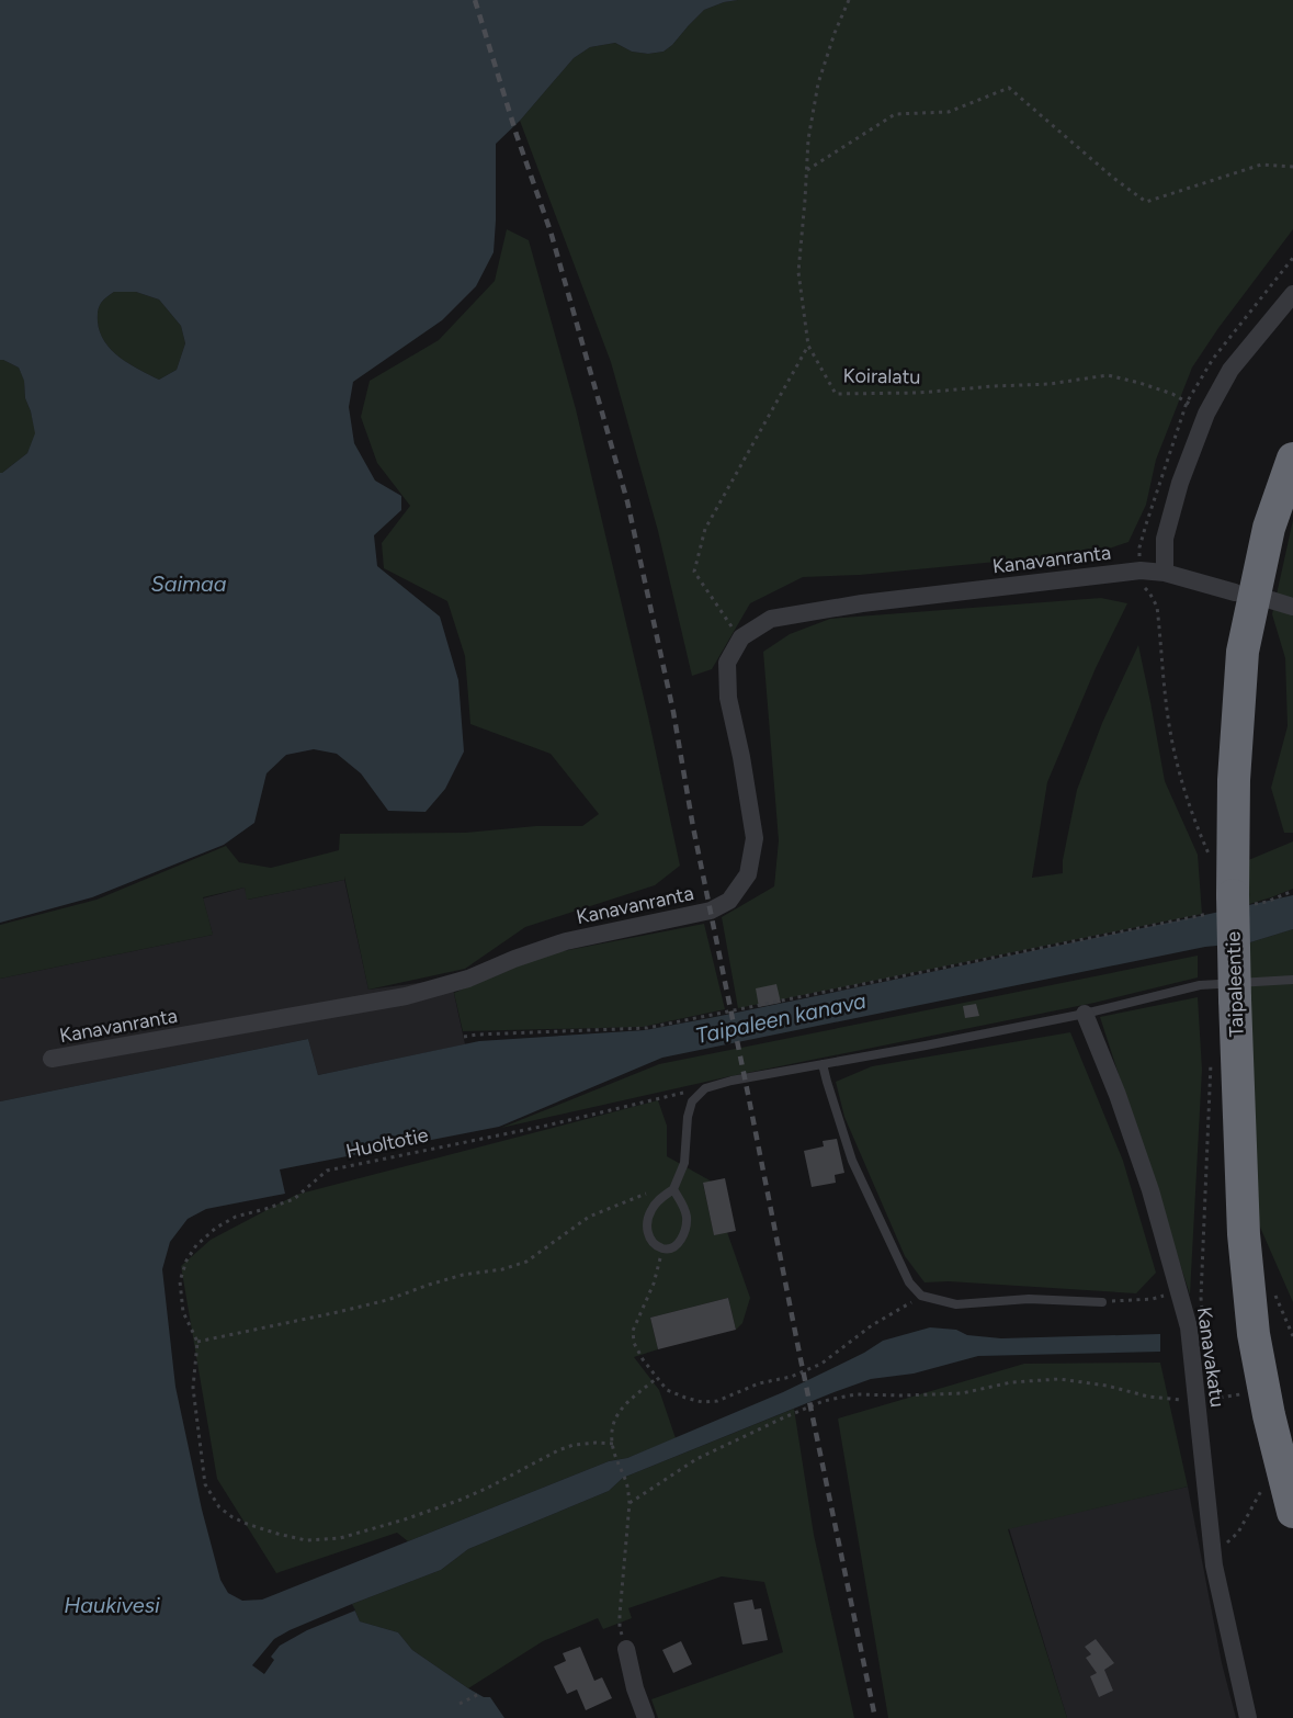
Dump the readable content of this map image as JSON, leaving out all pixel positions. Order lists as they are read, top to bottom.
{
  "streets": {
    "highway": ["Taipaleentie"],
    "street": ["Kanavanranta", "Kanavakatu"],
    "path": ["Koiralatu", "Huoltotie"]
  },
  "water": ["Saimaa", "Taipaleen kanava", "Haukivesi"]
}
